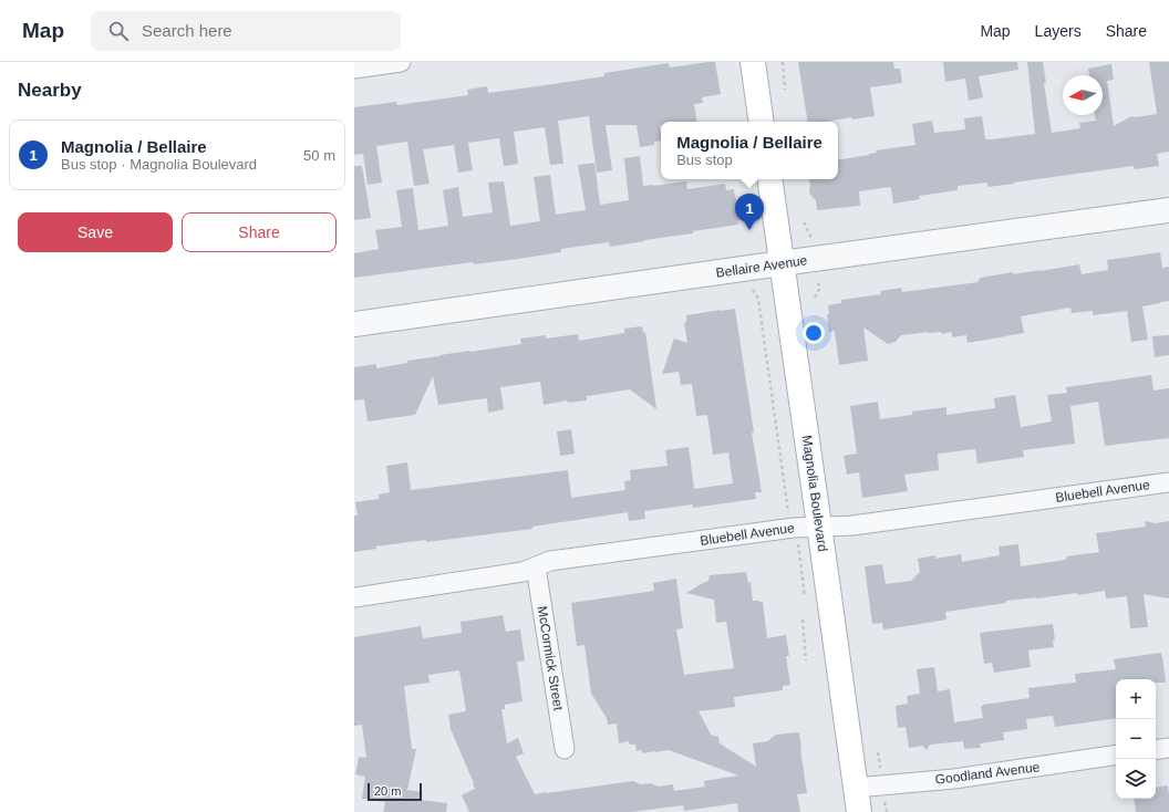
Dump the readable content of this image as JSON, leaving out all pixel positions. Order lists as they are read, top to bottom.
{
  "streets": {
    "main road": ["Magnolia Boulevard"],
    "street": [
      "Bellaire Avenue",
      "Bluebell Avenue",
      "McCormick Street",
      "Goodland Avenue"
    ]
  },
  "crossings": [
    ["Bellaire Avenue", "Magnolia Boulevard"],
    ["Bluebell Avenue", "Magnolia Boulevard"],
    ["Bluebell Avenue", "McCormick Street"],
    ["Magnolia Boulevard", "Goodland Avenue"]
  ],
  "scale_bar": "20 m",
  "north": "left",
  "page": {
    "header": "Map",
    "search": "Search here",
    "nav": ["Map", "Layers", "Share"],
    "heading": "Nearby",
    "list": [
      {
        "mark": "1",
        "name": "Magnolia / Bellaire",
        "note": "Bus stop · Magnolia Boulevard",
        "value": "50 m"
      }
    ],
    "popup": ["Magnolia / Bellaire", "Bus stop"],
    "pins": "1",
    "buttons": ["Save", "Share"],
    "map_buttons": ["+", "−"],
    "scale": "20 m"
  }
}
